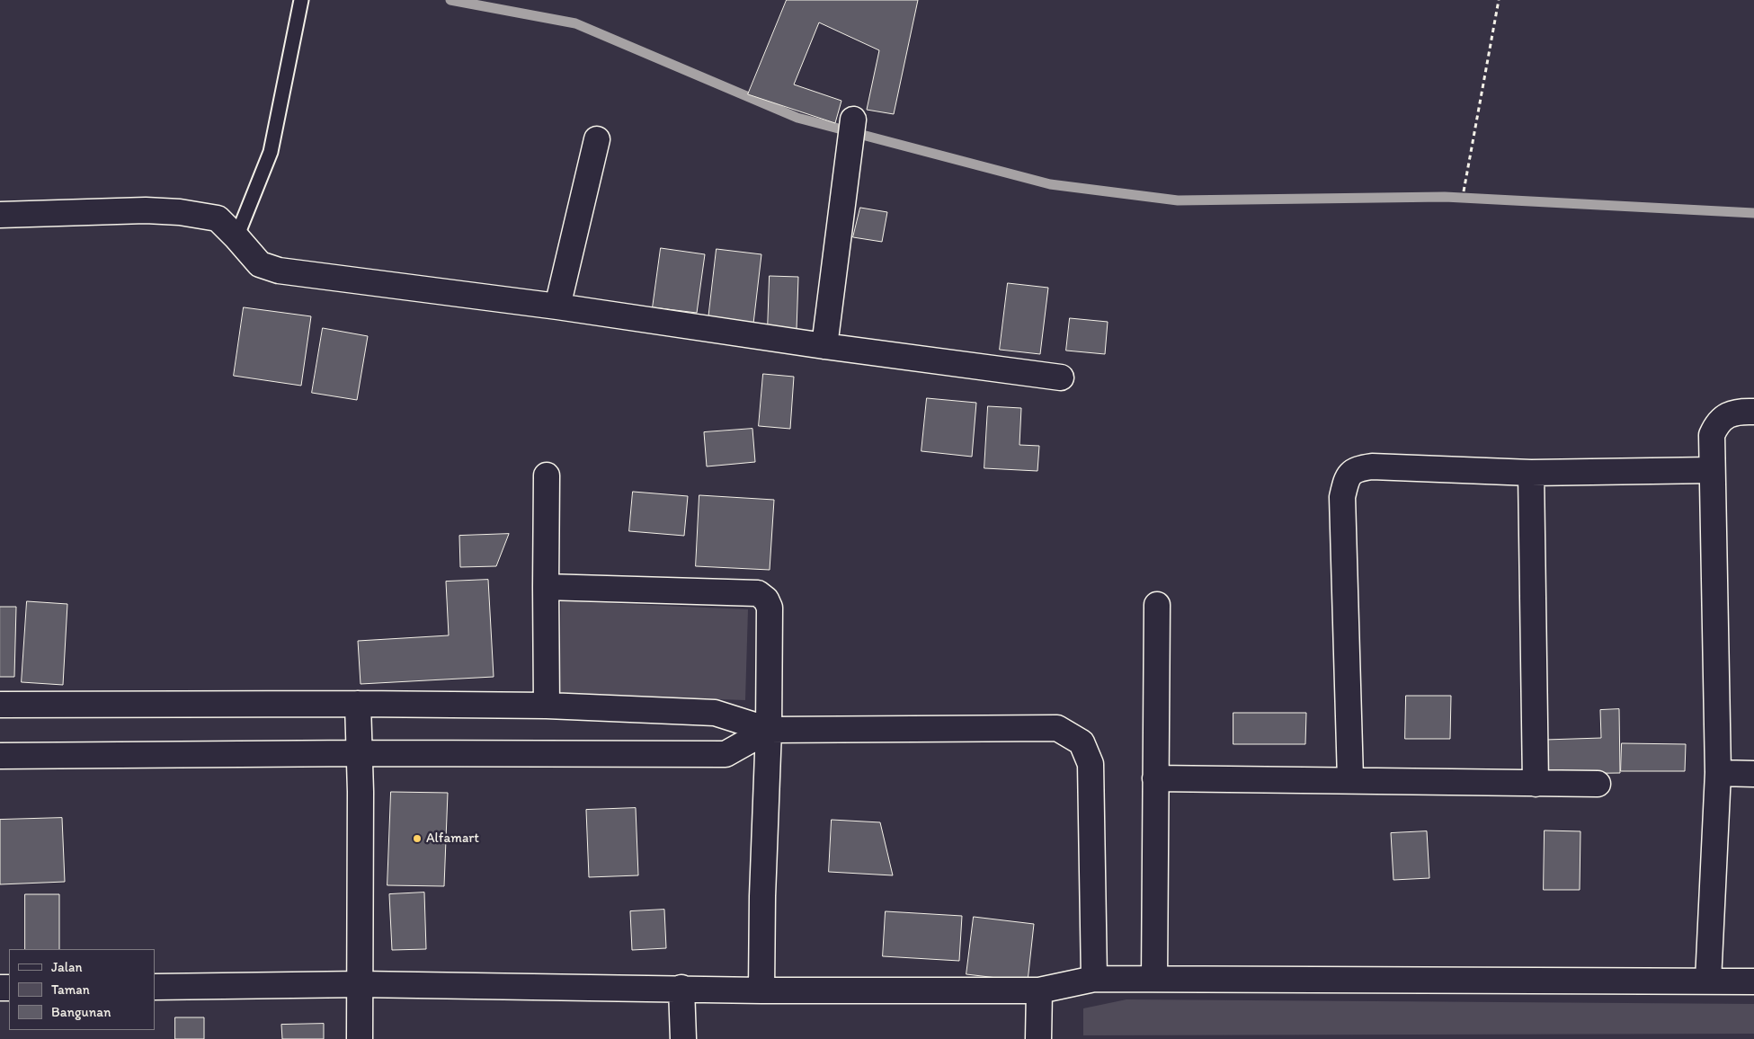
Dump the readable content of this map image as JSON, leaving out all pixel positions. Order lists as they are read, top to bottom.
{
  "places": ["Alfamart"],
  "legend": ["Jalan", "Taman", "Bangunan"]
}
